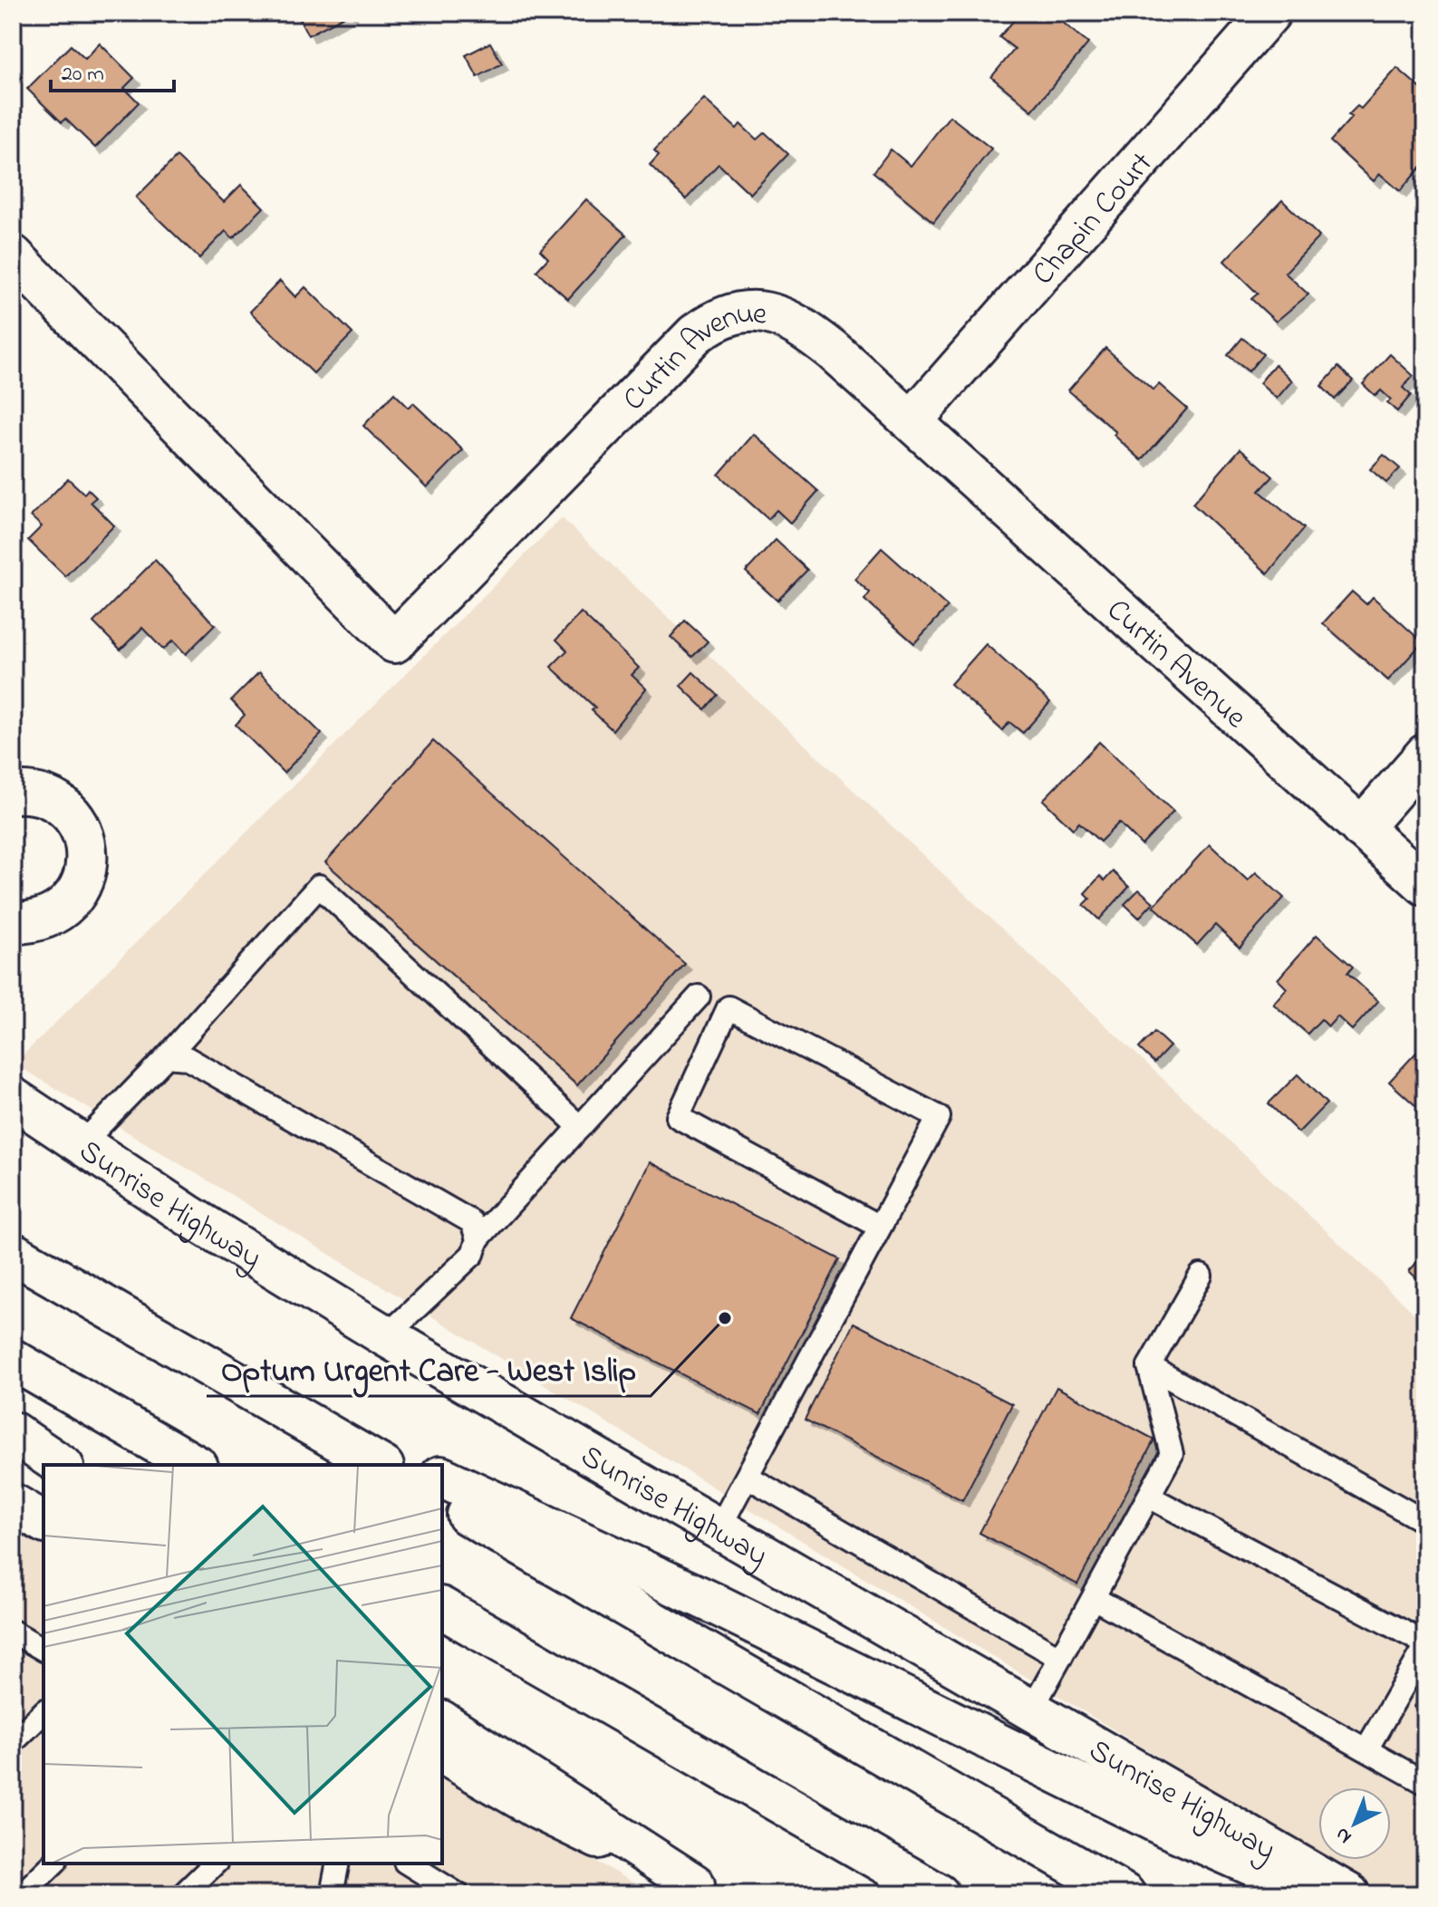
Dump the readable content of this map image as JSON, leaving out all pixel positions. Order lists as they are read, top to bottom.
{
  "streets": {
    "main road": ["Chapin Court", "Curtin Avenue", "Sunrise Highway"]
  },
  "crossings": [
    ["Chapin Court", "Curtin Avenue"]
  ],
  "places": ["Optum Urgent Care - West Islip"],
  "scale_bar": "20 m",
  "north": "bottom left"
}
